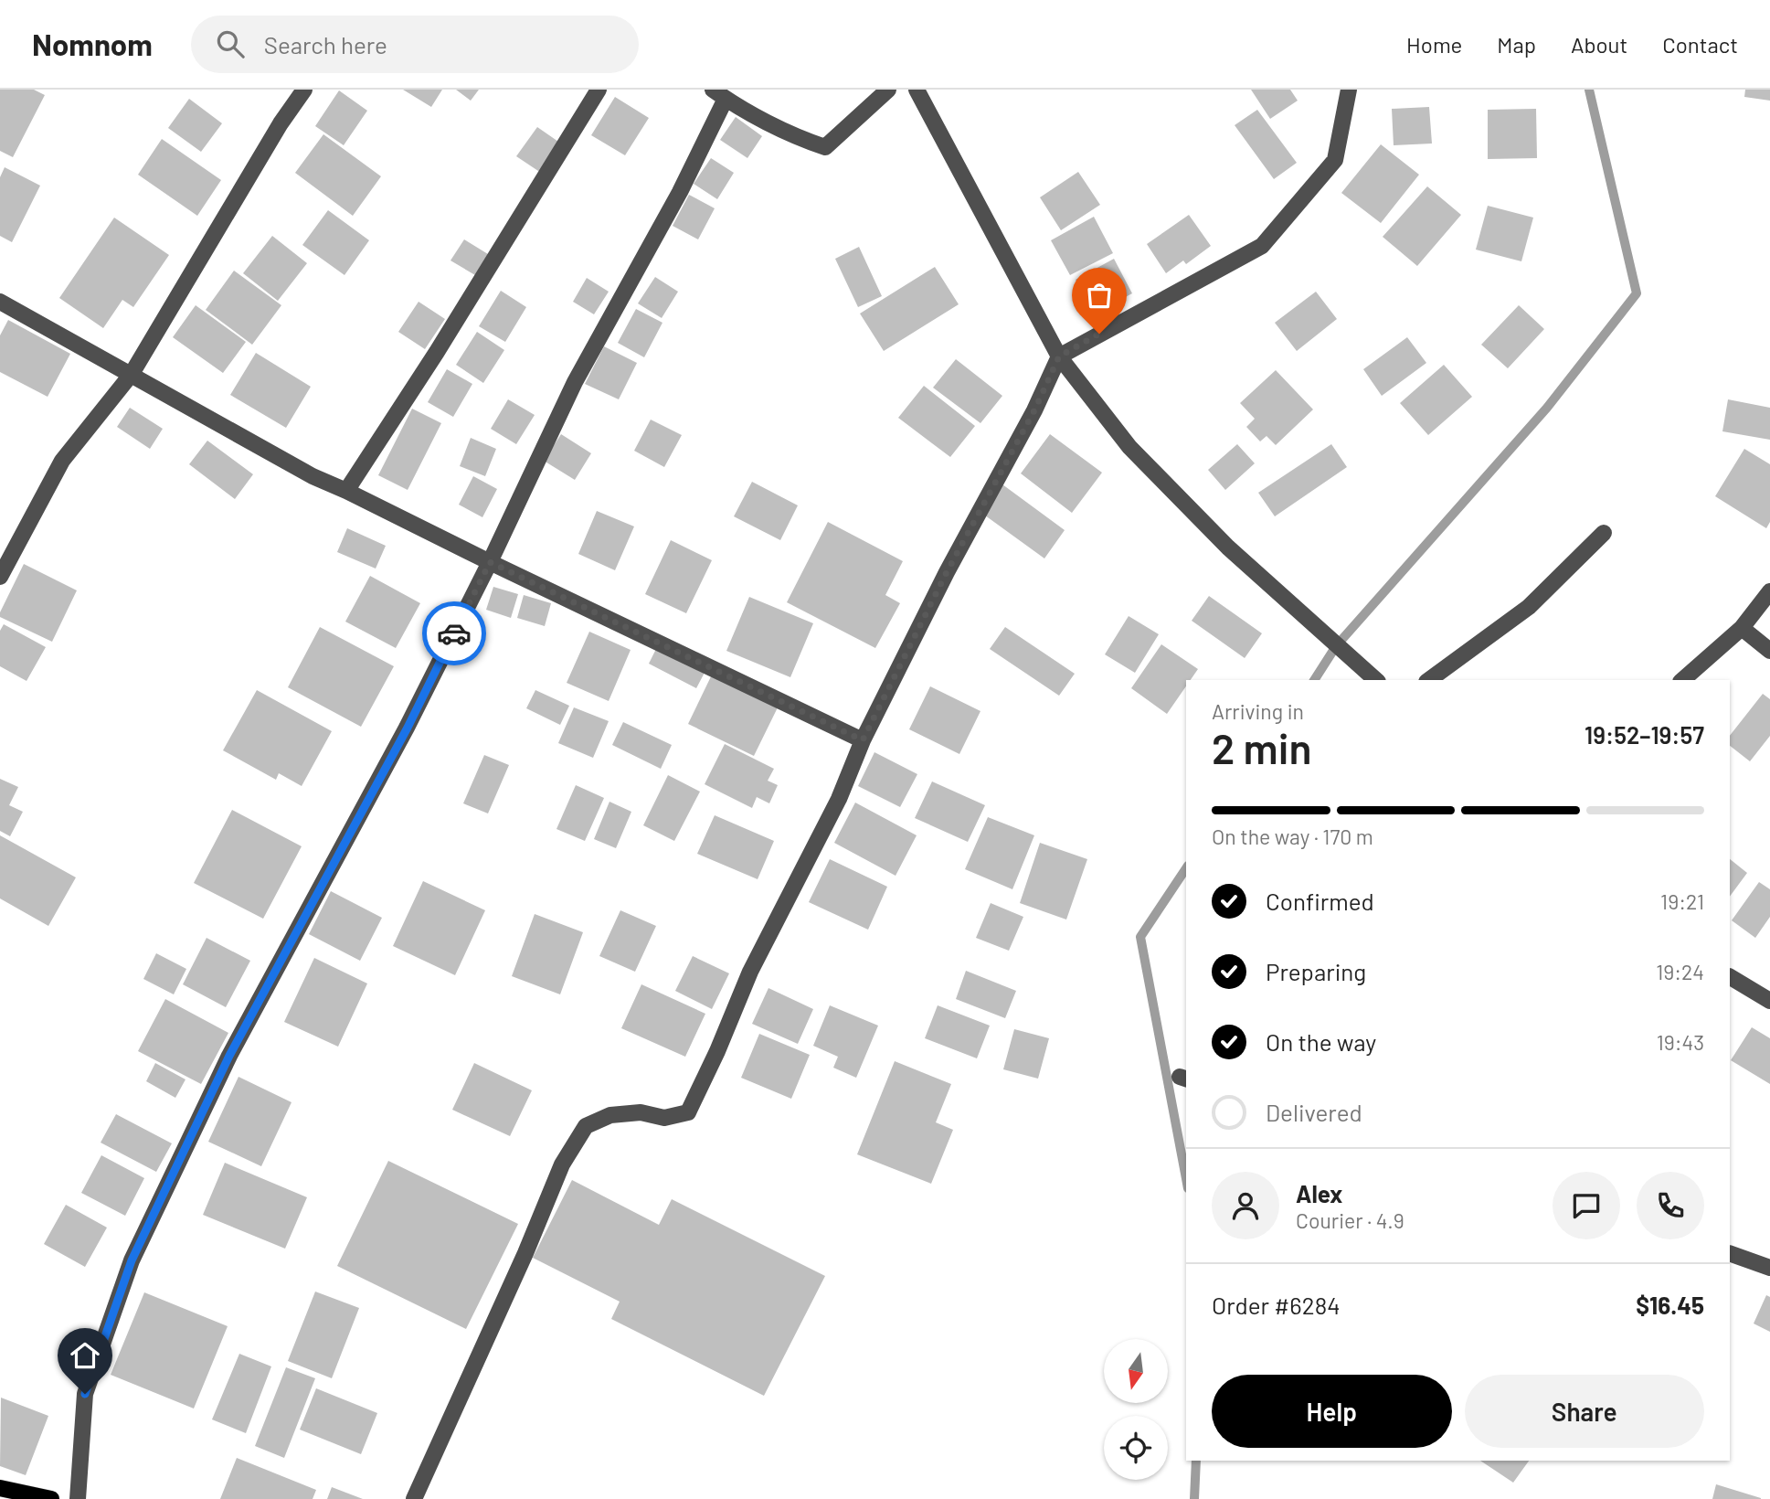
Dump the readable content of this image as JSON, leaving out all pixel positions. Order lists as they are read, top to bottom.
{
  "north": "bottom",
  "page": {
    "header": "Nomnom",
    "search": "Search here",
    "nav": [
      "Home",
      "Map",
      "About",
      "Contact"
    ],
    "heading": ["2 min", "Arriving in", "19:52–19:57"],
    "panel": [
      "Alex",
      "Courier · 4.9",
      "Order #6284",
      "$16.45"
    ],
    "bar": "On the way · 170 m",
    "list": [
      ["Confirmed", "19:21"],
      ["Preparing", "19:24"],
      ["On the way", "19:43"],
      "Delivered"
    ],
    "buttons": ["Help", "Share"]
  }
}
